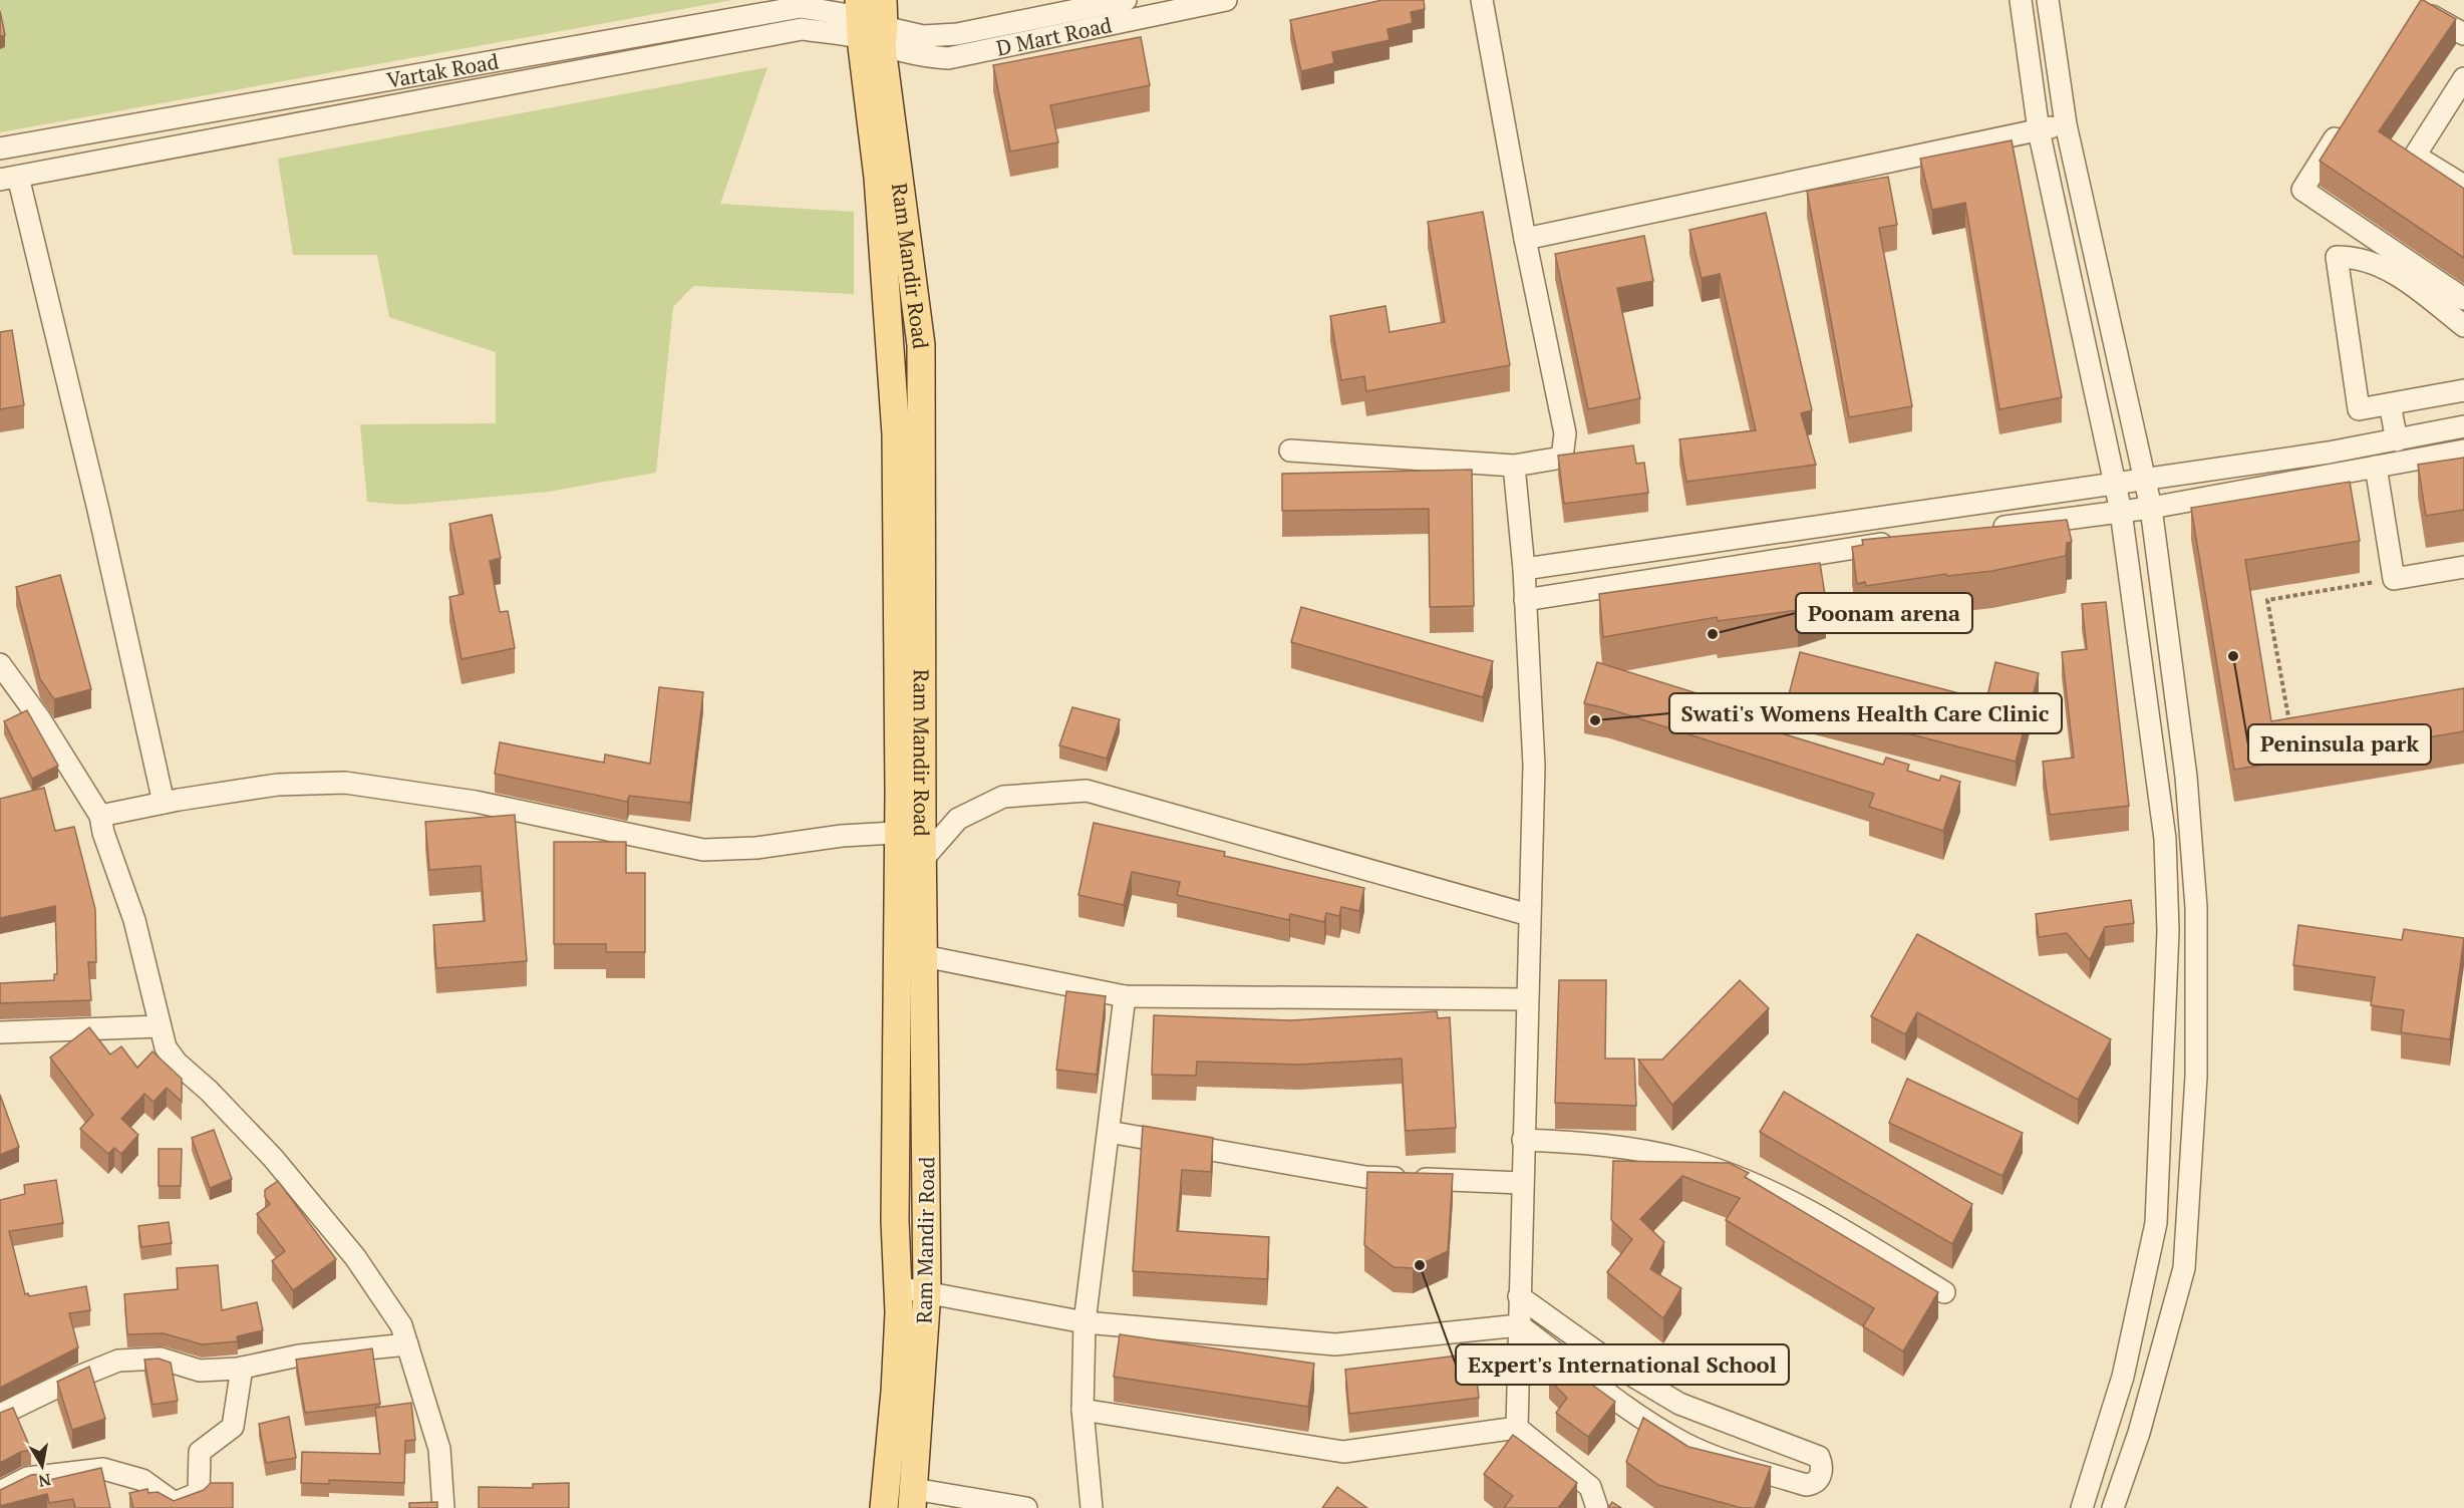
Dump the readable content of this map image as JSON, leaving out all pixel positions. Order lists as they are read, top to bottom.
{
  "streets": {
    "main road": ["Ram Mandir Road"],
    "street": ["D Mart Road", "Vartak Road"]
  },
  "crossings": [
    ["D Mart Road", "Vartak Road"]
  ],
  "places": [
    "Poonam arena",
    "Peninsula park",
    "Swati's Womens Health Care Clinic",
    "Expert's International School"
  ],
  "north": "bottom"
}
